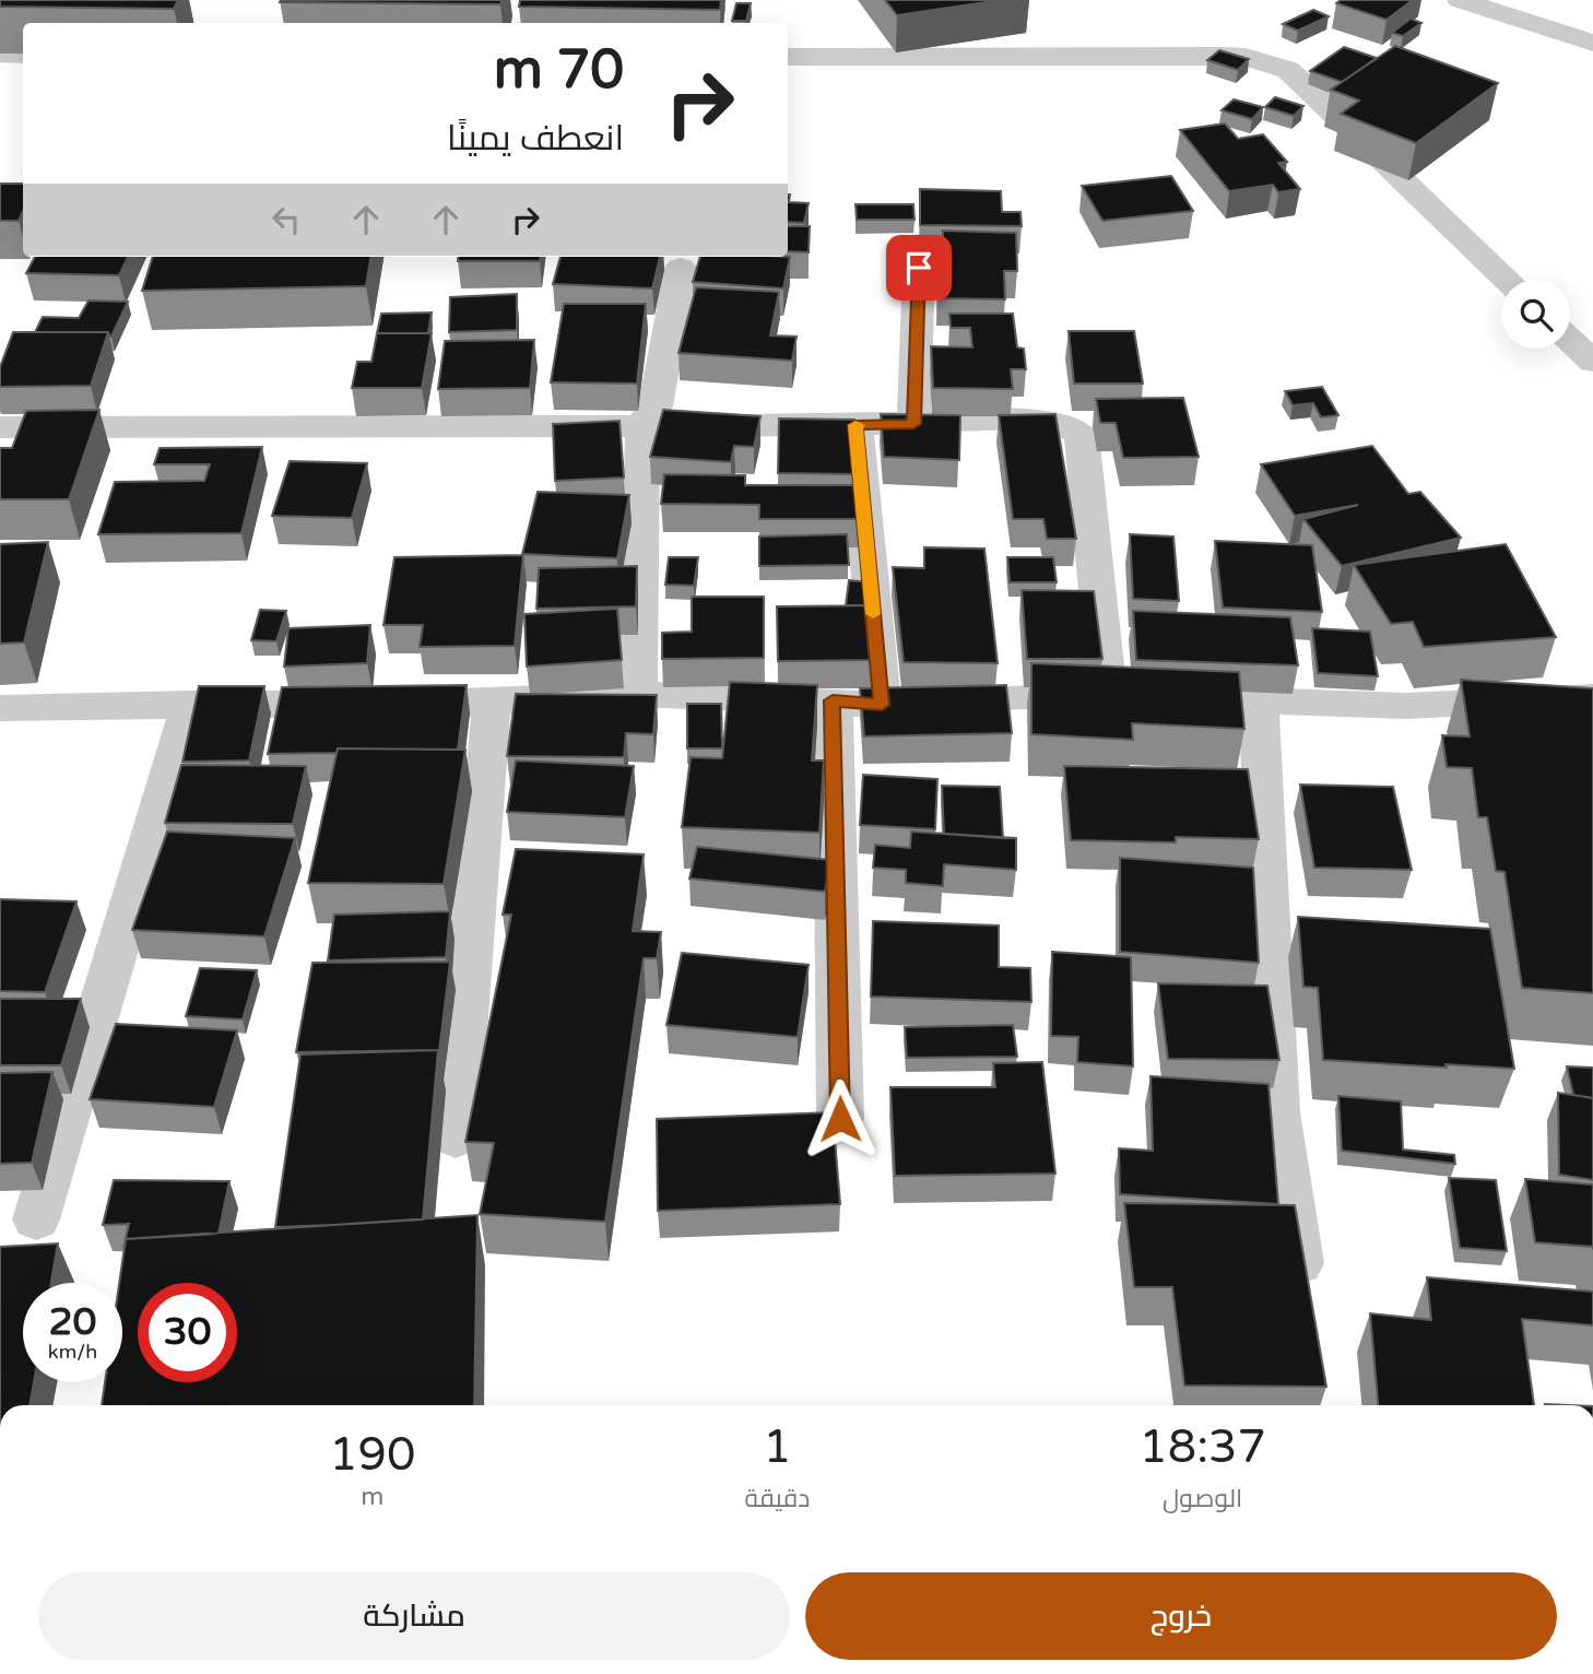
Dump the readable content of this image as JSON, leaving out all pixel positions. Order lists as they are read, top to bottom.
{
  "page": {
    "turn": ["70 m", "انعطف يمينًا"],
    "speed": "20 km/h",
    "limit": "30",
    "eta": [
      "18:37",
      "الوصول",
      "1",
      "دقيقة",
      "190",
      "m"
    ],
    "buttons": ["خروج", "مشاركة"]
  }
}
